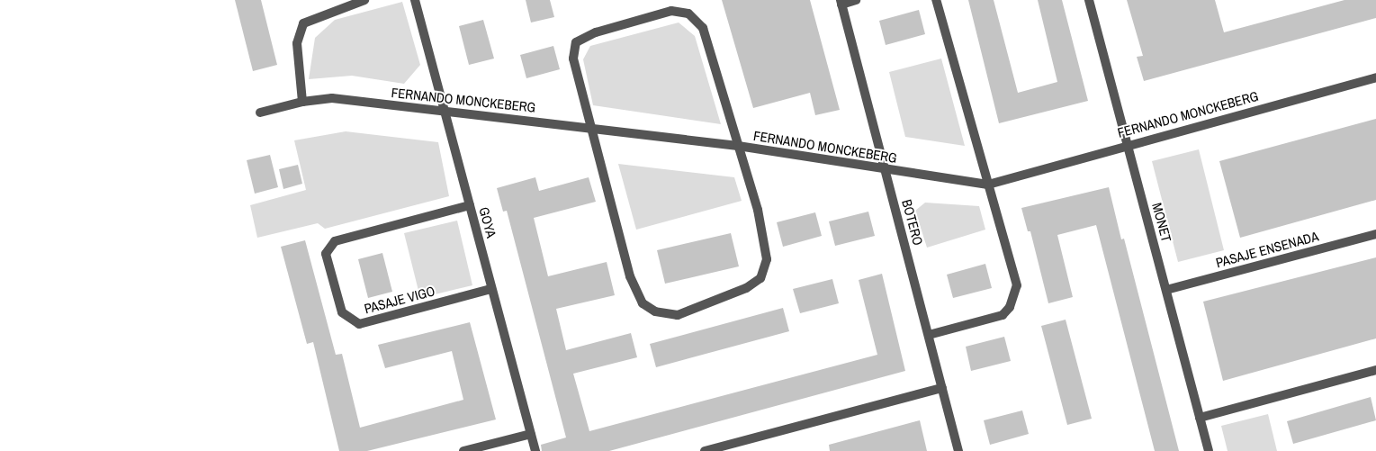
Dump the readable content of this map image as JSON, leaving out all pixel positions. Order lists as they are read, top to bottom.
{
  "streets": {
    "street": [
      "FERNANDO MONCKEBERG",
      "GOYA",
      "BOTERO",
      "MONET",
      "PASAJE ENSENADA",
      "PASAJE VIGO"
    ]
  },
  "crossings": [
    ["FERNANDO MONCKEBERG", "GOYA"],
    ["FERNANDO MONCKEBERG", "BOTERO"],
    ["FERNANDO MONCKEBERG", "MONET"],
    ["GOYA", "PASAJE VIGO"],
    ["MONET", "PASAJE ENSENADA"]
  ]
}
